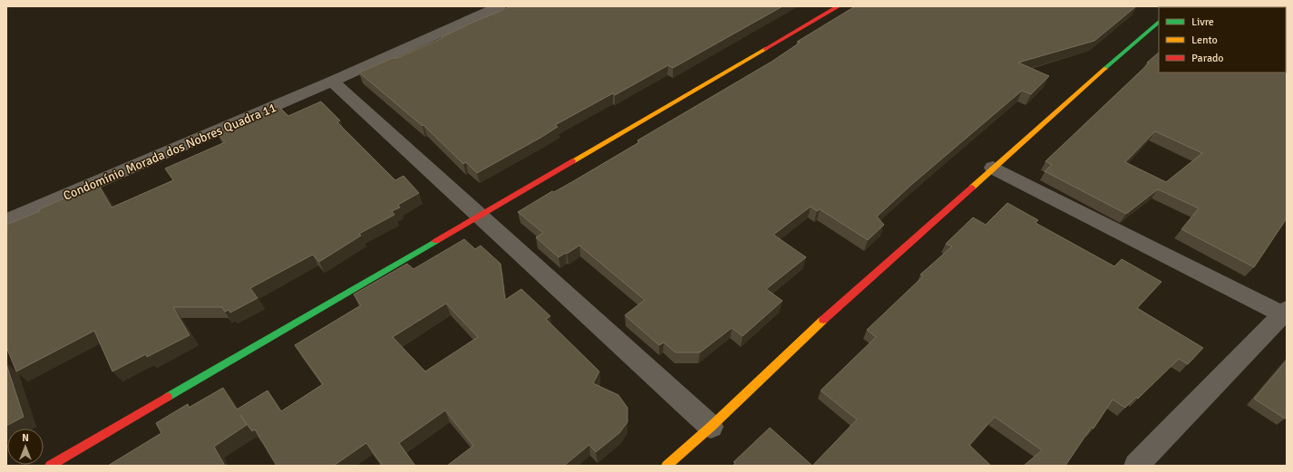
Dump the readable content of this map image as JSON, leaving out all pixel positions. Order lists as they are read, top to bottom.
{
  "streets": {
    "street": ["Condomínio Morada dos Nobres Quadra 11"]
  },
  "legend": ["Livre", "Lento", "Parado"],
  "north": "top"
}
